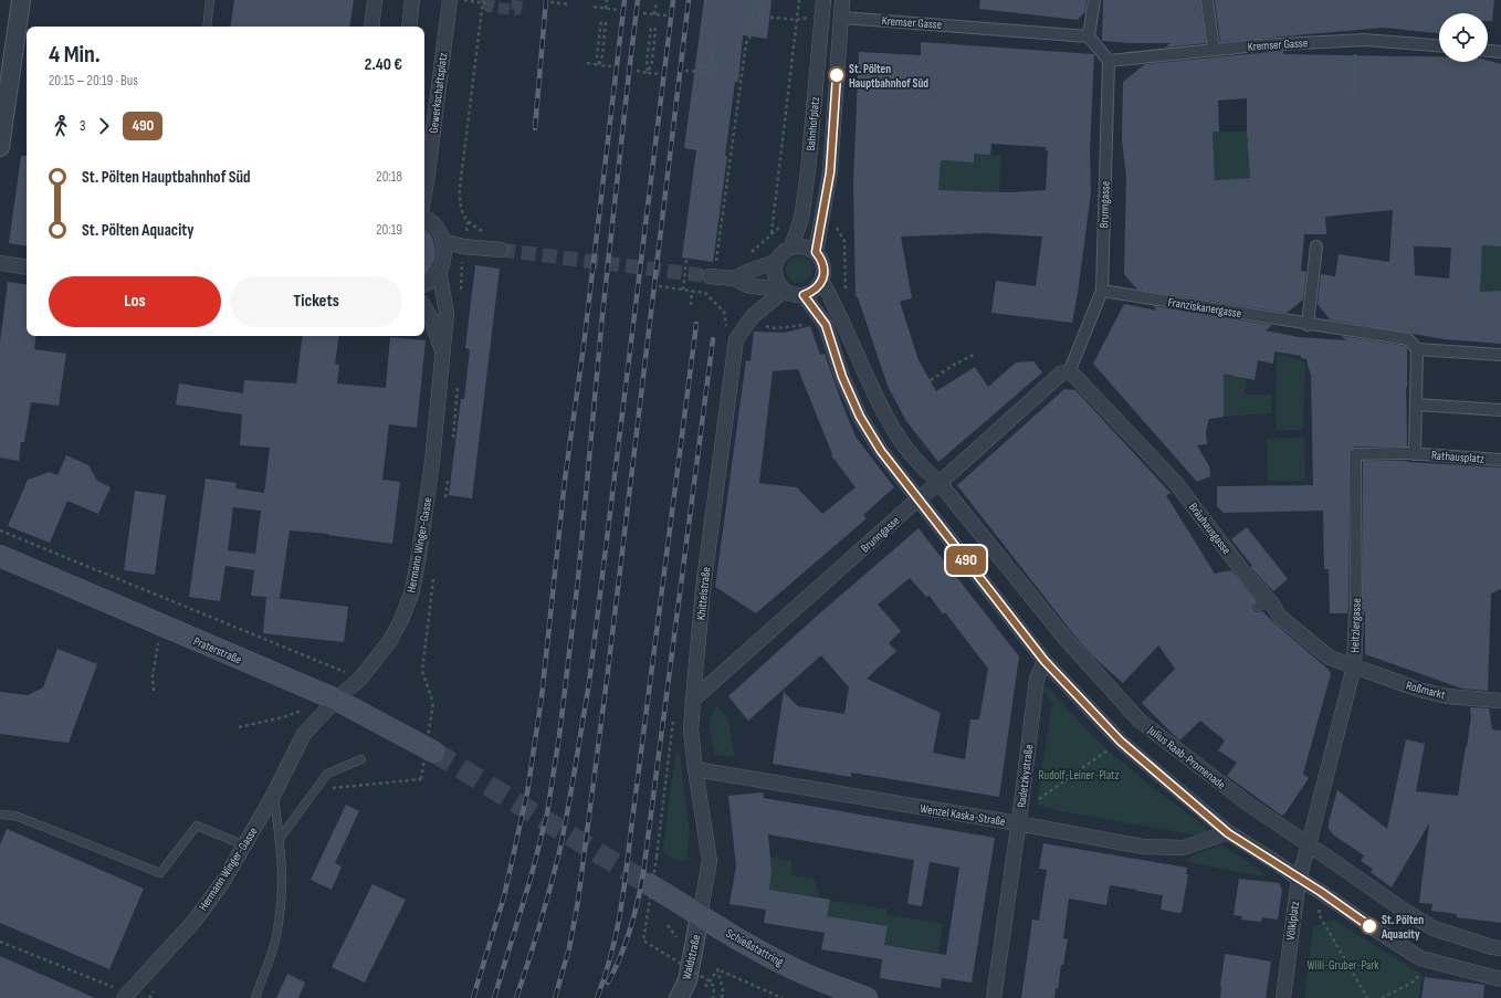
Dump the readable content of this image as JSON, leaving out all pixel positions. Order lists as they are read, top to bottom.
{
  "streets": {
    "main road": ["Praterstraße", "Schießstattring"],
    "street": [
      "Kremser Gasse",
      "Gewerkschaftsplatz",
      "Bahnhofplatz",
      "Brunngasse",
      "Franziskanergasse",
      "Rathausplatz",
      "Bräuhausgasse",
      "Hermann Winger-Gasse",
      "Khittelstraße",
      "Heitzlergasse",
      "Roßmarkt",
      "Julius Raab-Promenade",
      "Radetzkystraße",
      "Wenzel Kaska-Straße",
      "Völklplatz",
      "Waldstraße"
    ]
  },
  "crossings": [
    ["Kremser Gasse", "Bahnhofplatz"],
    ["Kremser Gasse", "Brunngasse"],
    ["Bahnhofplatz", "Khittelstraße"],
    ["Brunngasse", "Franziskanergasse"],
    ["Brunngasse", "Bräuhausgasse"],
    ["Brunngasse", "Khittelstraße"],
    ["Brunngasse", "Julius Raab-Promenade"],
    ["Franziskanergasse", "Rathausplatz"],
    ["Rathausplatz", "Heitzlergasse"],
    ["Bräuhausgasse", "Heitzlergasse"],
    ["Bräuhausgasse", "Roßmarkt"],
    ["Hermann Winger-Gasse", "Praterstraße"],
    ["Khittelstraße", "Wenzel Kaska-Straße"],
    ["Khittelstraße", "Schießstattring"],
    ["Khittelstraße", "Waldstraße"],
    ["Heitzlergasse", "Roßmarkt"],
    ["Heitzlergasse", "Julius Raab-Promenade"],
    ["Heitzlergasse", "Völklplatz"],
    ["Julius Raab-Promenade", "Völklplatz"],
    ["Radetzkystraße", "Wenzel Kaska-Straße"],
    ["Schießstattring", "Waldstraße"]
  ],
  "parks": ["Rudolf-Leiner-Platz", "Willi-Gruber-Park"],
  "places": ["St. Pölten Hauptbahnhof Süd", "St. Pölten Aquacity"],
  "lines": ["bus line 490"],
  "page": {
    "on_map": "490",
    "heading": ["4 Min.", "20:15 – 20:19 · Bus", "2.40 €"],
    "legs": ["3", "490"],
    "list": [
      {
        "name": "St. Pölten Hauptbahnhof Süd",
        "value": "20:18"
      },
      {
        "name": "St. Pölten Aquacity",
        "value": "20:19"
      }
    ],
    "buttons": ["Los", "Tickets"]
  }
}
